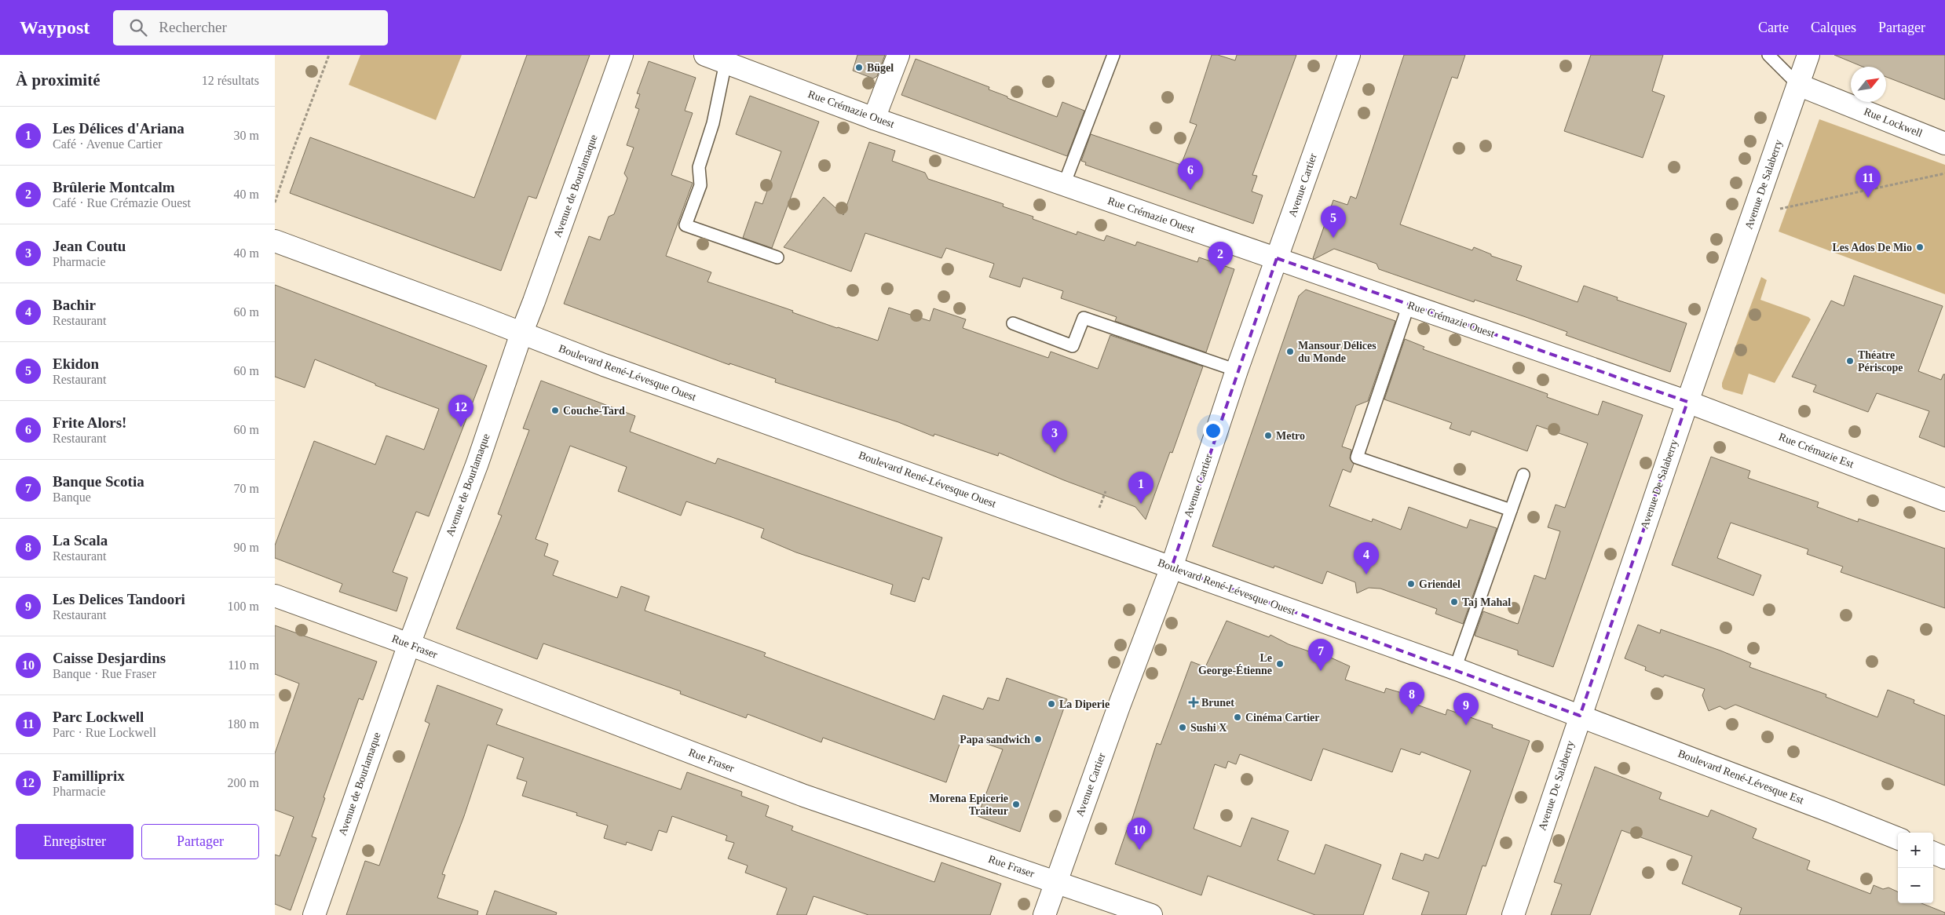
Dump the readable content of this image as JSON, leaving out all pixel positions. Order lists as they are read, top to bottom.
{
  "streets": {
    "street": [
      "Rue Crémazie Ouest",
      "Rue Lockwell",
      "Avenue De Salaberry",
      "Avenue Cartier",
      "Avenue de Bourlamaque",
      "Boulevard René-Lévesque Ouest",
      "Rue Crémazie Est",
      "Rue Fraser",
      "Boulevard René-Lévesque Est"
    ]
  },
  "crossings": [
    ["Rue Crémazie Ouest", "Avenue De Salaberry"],
    ["Rue Crémazie Ouest", "Avenue Cartier"],
    ["Rue Crémazie Ouest", "Rue Crémazie Est"],
    ["Rue Lockwell", "Avenue De Salaberry"],
    ["Avenue De Salaberry", "Boulevard René-Lévesque Ouest"],
    ["Avenue De Salaberry", "Rue Crémazie Est"],
    ["Avenue De Salaberry", "Boulevard René-Lévesque Est"],
    ["Avenue Cartier", "Boulevard René-Lévesque Ouest"],
    ["Avenue Cartier", "Rue Fraser"],
    ["Avenue de Bourlamaque", "Boulevard René-Lévesque Ouest"],
    ["Avenue de Bourlamaque", "Rue Fraser"],
    ["Boulevard René-Lévesque Ouest", "Boulevard René-Lévesque Est"]
  ],
  "places": {
    "other": [
      "Bügel",
      "Les Ados De Mio",
      "Mansour Délices du Monde",
      "Théatre Périscope",
      "Couche-Tard",
      "Metro",
      "Griendel",
      "Taj Mahal",
      "Le George-Étienne",
      "La Diperie",
      "Cinéma Cartier",
      "Sushi X",
      "Papa sandwich",
      "Morena Epicerie Traiteur"
    ],
    "health": ["Brunet"]
  },
  "north": "top right",
  "page": {
    "header": "Waypost",
    "search": "Rechercher",
    "nav": ["Carte", "Calques", "Partager"],
    "heading": ["À proximité", "12 résultats"],
    "list": [
      {
        "mark": "1",
        "name": "Les Délices d'Ariana",
        "note": "Café · Avenue Cartier",
        "value": "30 m"
      },
      {
        "mark": "2",
        "name": "Brûlerie Montcalm",
        "note": "Café · Rue Crémazie Ouest",
        "value": "40 m"
      },
      {
        "mark": "3",
        "name": "Jean Coutu",
        "note": "Pharmacie",
        "value": "40 m"
      },
      {
        "mark": "4",
        "name": "Bachir",
        "note": "Restaurant",
        "value": "60 m"
      },
      {
        "mark": "5",
        "name": "Ekidon",
        "note": "Restaurant",
        "value": "60 m"
      },
      {
        "mark": "6",
        "name": "Frite Alors!",
        "note": "Restaurant",
        "value": "60 m"
      },
      {
        "mark": "7",
        "name": "Banque Scotia",
        "note": "Banque",
        "value": "70 m"
      },
      {
        "mark": "8",
        "name": "La Scala",
        "note": "Restaurant",
        "value": "90 m"
      },
      {
        "mark": "9",
        "name": "Les Delices Tandoori",
        "note": "Restaurant",
        "value": "100 m"
      },
      {
        "mark": "10",
        "name": "Caisse Desjardins",
        "note": "Banque · Rue Fraser",
        "value": "110 m"
      },
      {
        "mark": "11",
        "name": "Parc Lockwell",
        "note": "Parc · Rue Lockwell",
        "value": "180 m"
      },
      {
        "mark": "12",
        "name": "Familliprix",
        "note": "Pharmacie",
        "value": "200 m"
      }
    ],
    "pins": [
      "6",
      "11",
      "5",
      "2",
      "12",
      "3",
      "1",
      "4",
      "7",
      "8",
      "9",
      "10"
    ],
    "buttons": ["Enregistrer", "Partager"],
    "map_buttons": ["+", "−"]
  }
}
